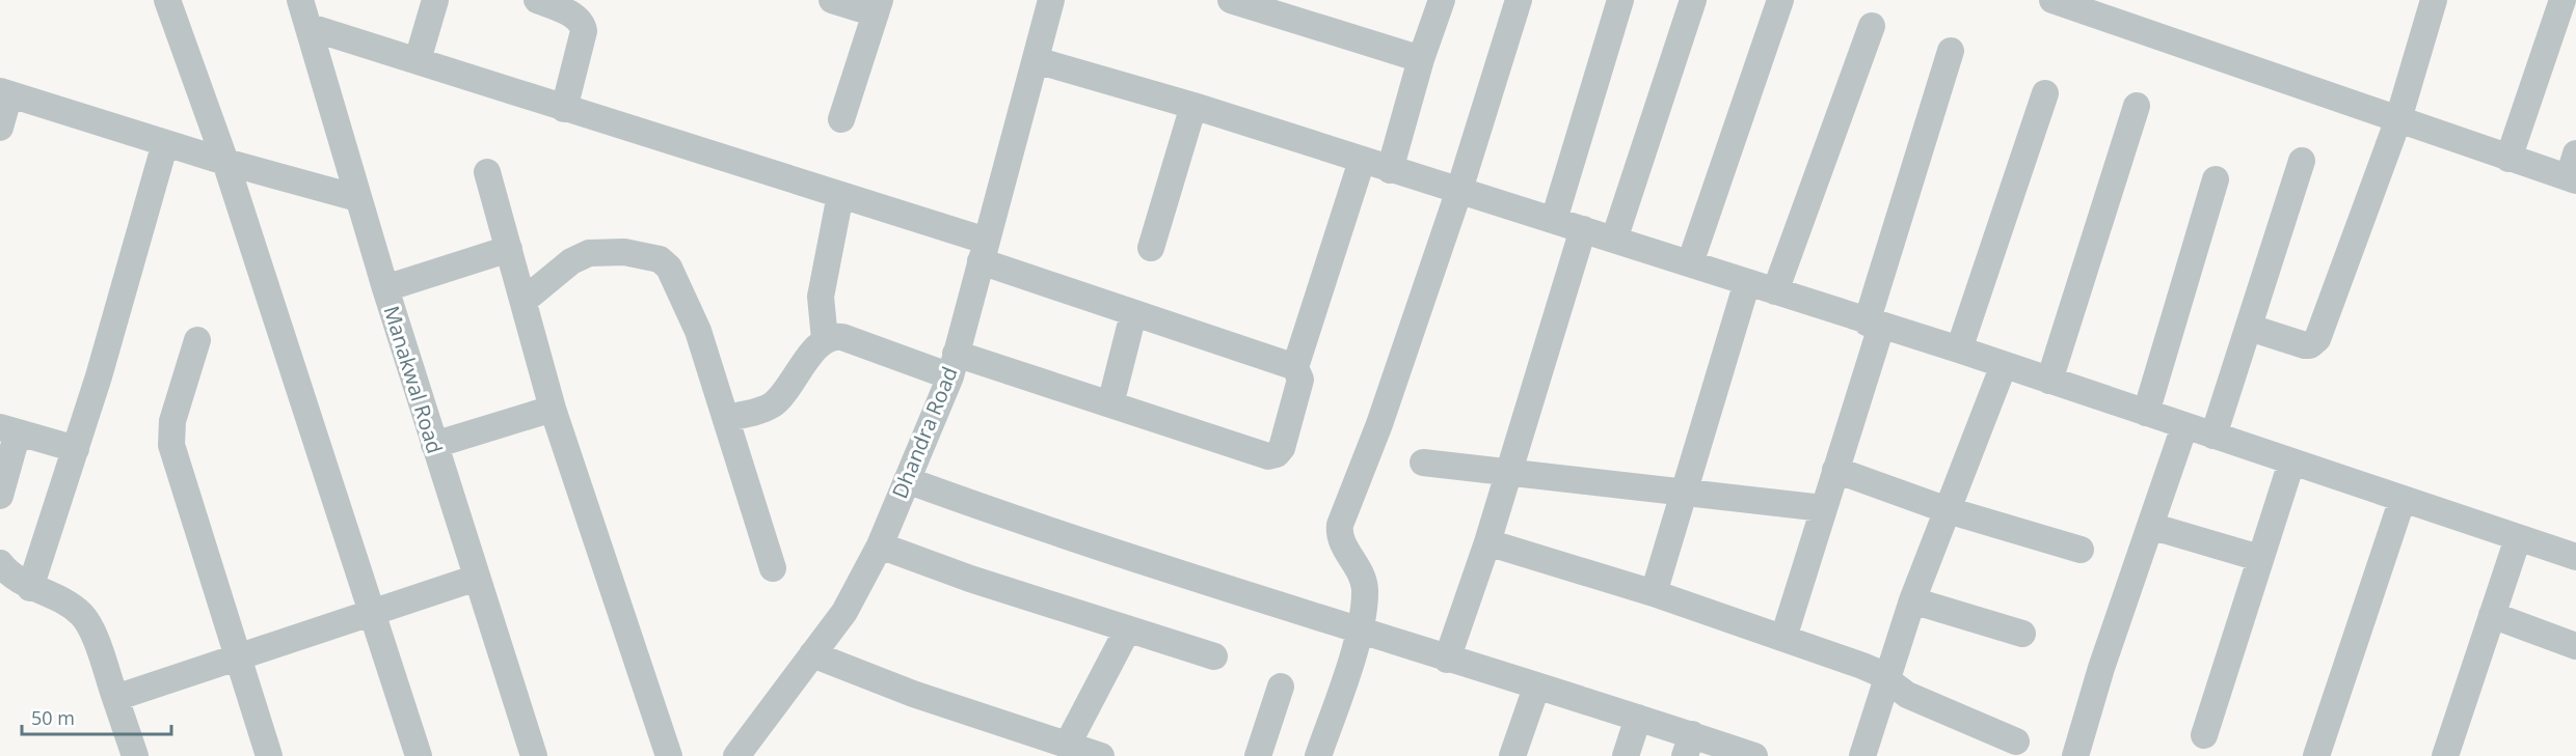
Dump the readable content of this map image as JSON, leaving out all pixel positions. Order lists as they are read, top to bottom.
{
  "streets": {
    "street": ["Manakwal Road", "Dhandra Road"]
  },
  "scale_bar": "50 m"
}
